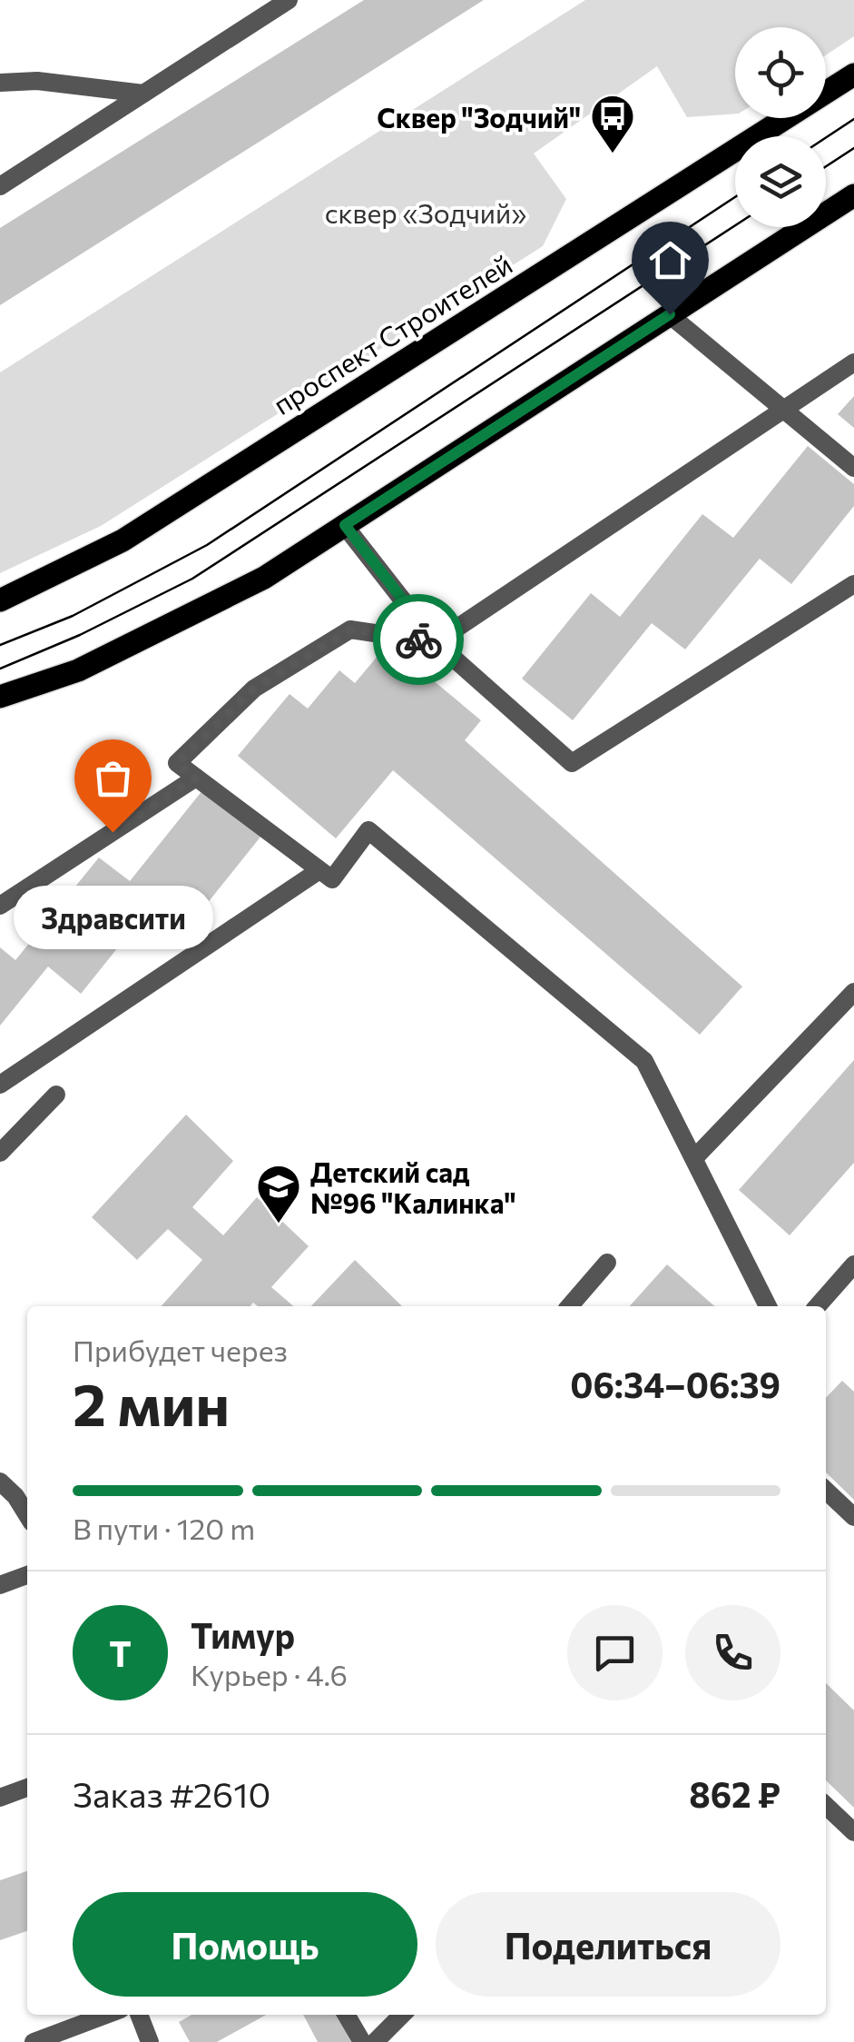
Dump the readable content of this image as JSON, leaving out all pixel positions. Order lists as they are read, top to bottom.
{
  "streets": {
    "main road": ["проспект Строителей"]
  },
  "parks": ["сквер «Зодчий»"],
  "places": {
    "bus stop": ["Сквер \"Зодчий\""],
    "other": ["Здравсити"],
    "school or university": ["Детский сад №96 \"Калинка\""]
  },
  "page": {
    "bubble": "Здравсити",
    "heading": ["2 мин", "Прибудет через", "06:34–06:39"],
    "panel": [
      "Тимур",
      "Курьер · 4.6",
      "Заказ #2610",
      "862 ₽"
    ],
    "bar": "В пути · 120 m",
    "round": "Т",
    "buttons": ["Помощь", "Поделиться"]
  }
}
